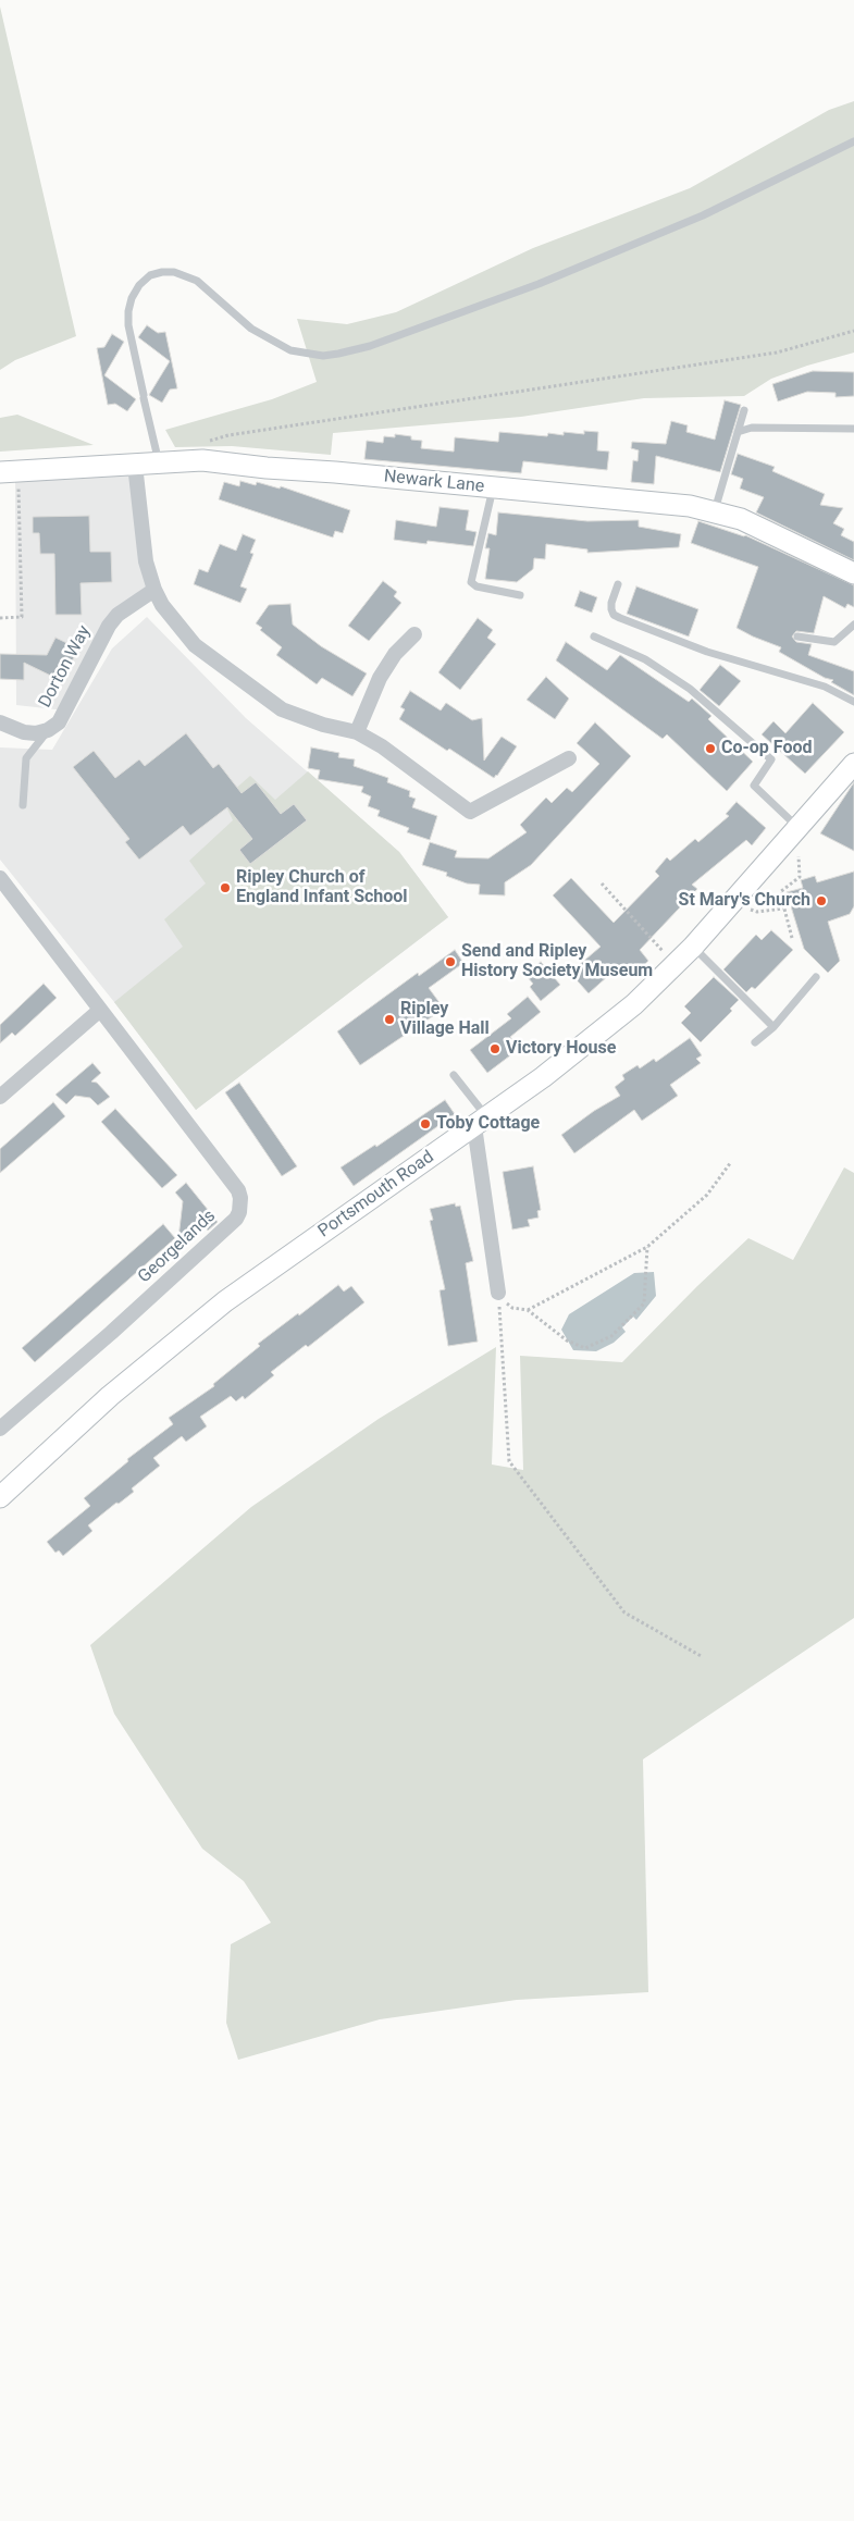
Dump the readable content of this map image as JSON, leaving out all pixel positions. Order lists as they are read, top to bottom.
{
  "streets": {
    "main road": ["Newark Lane", "Portsmouth Road"],
    "street": ["Dorton Way", "Georgelands"]
  },
  "places": [
    "Co-op Food",
    "Ripley Church of England Infant School",
    "St Mary's Church",
    "Send and Ripley History Society Museum",
    "Ripley Village Hall",
    "Victory House",
    "Toby Cottage"
  ]
}
